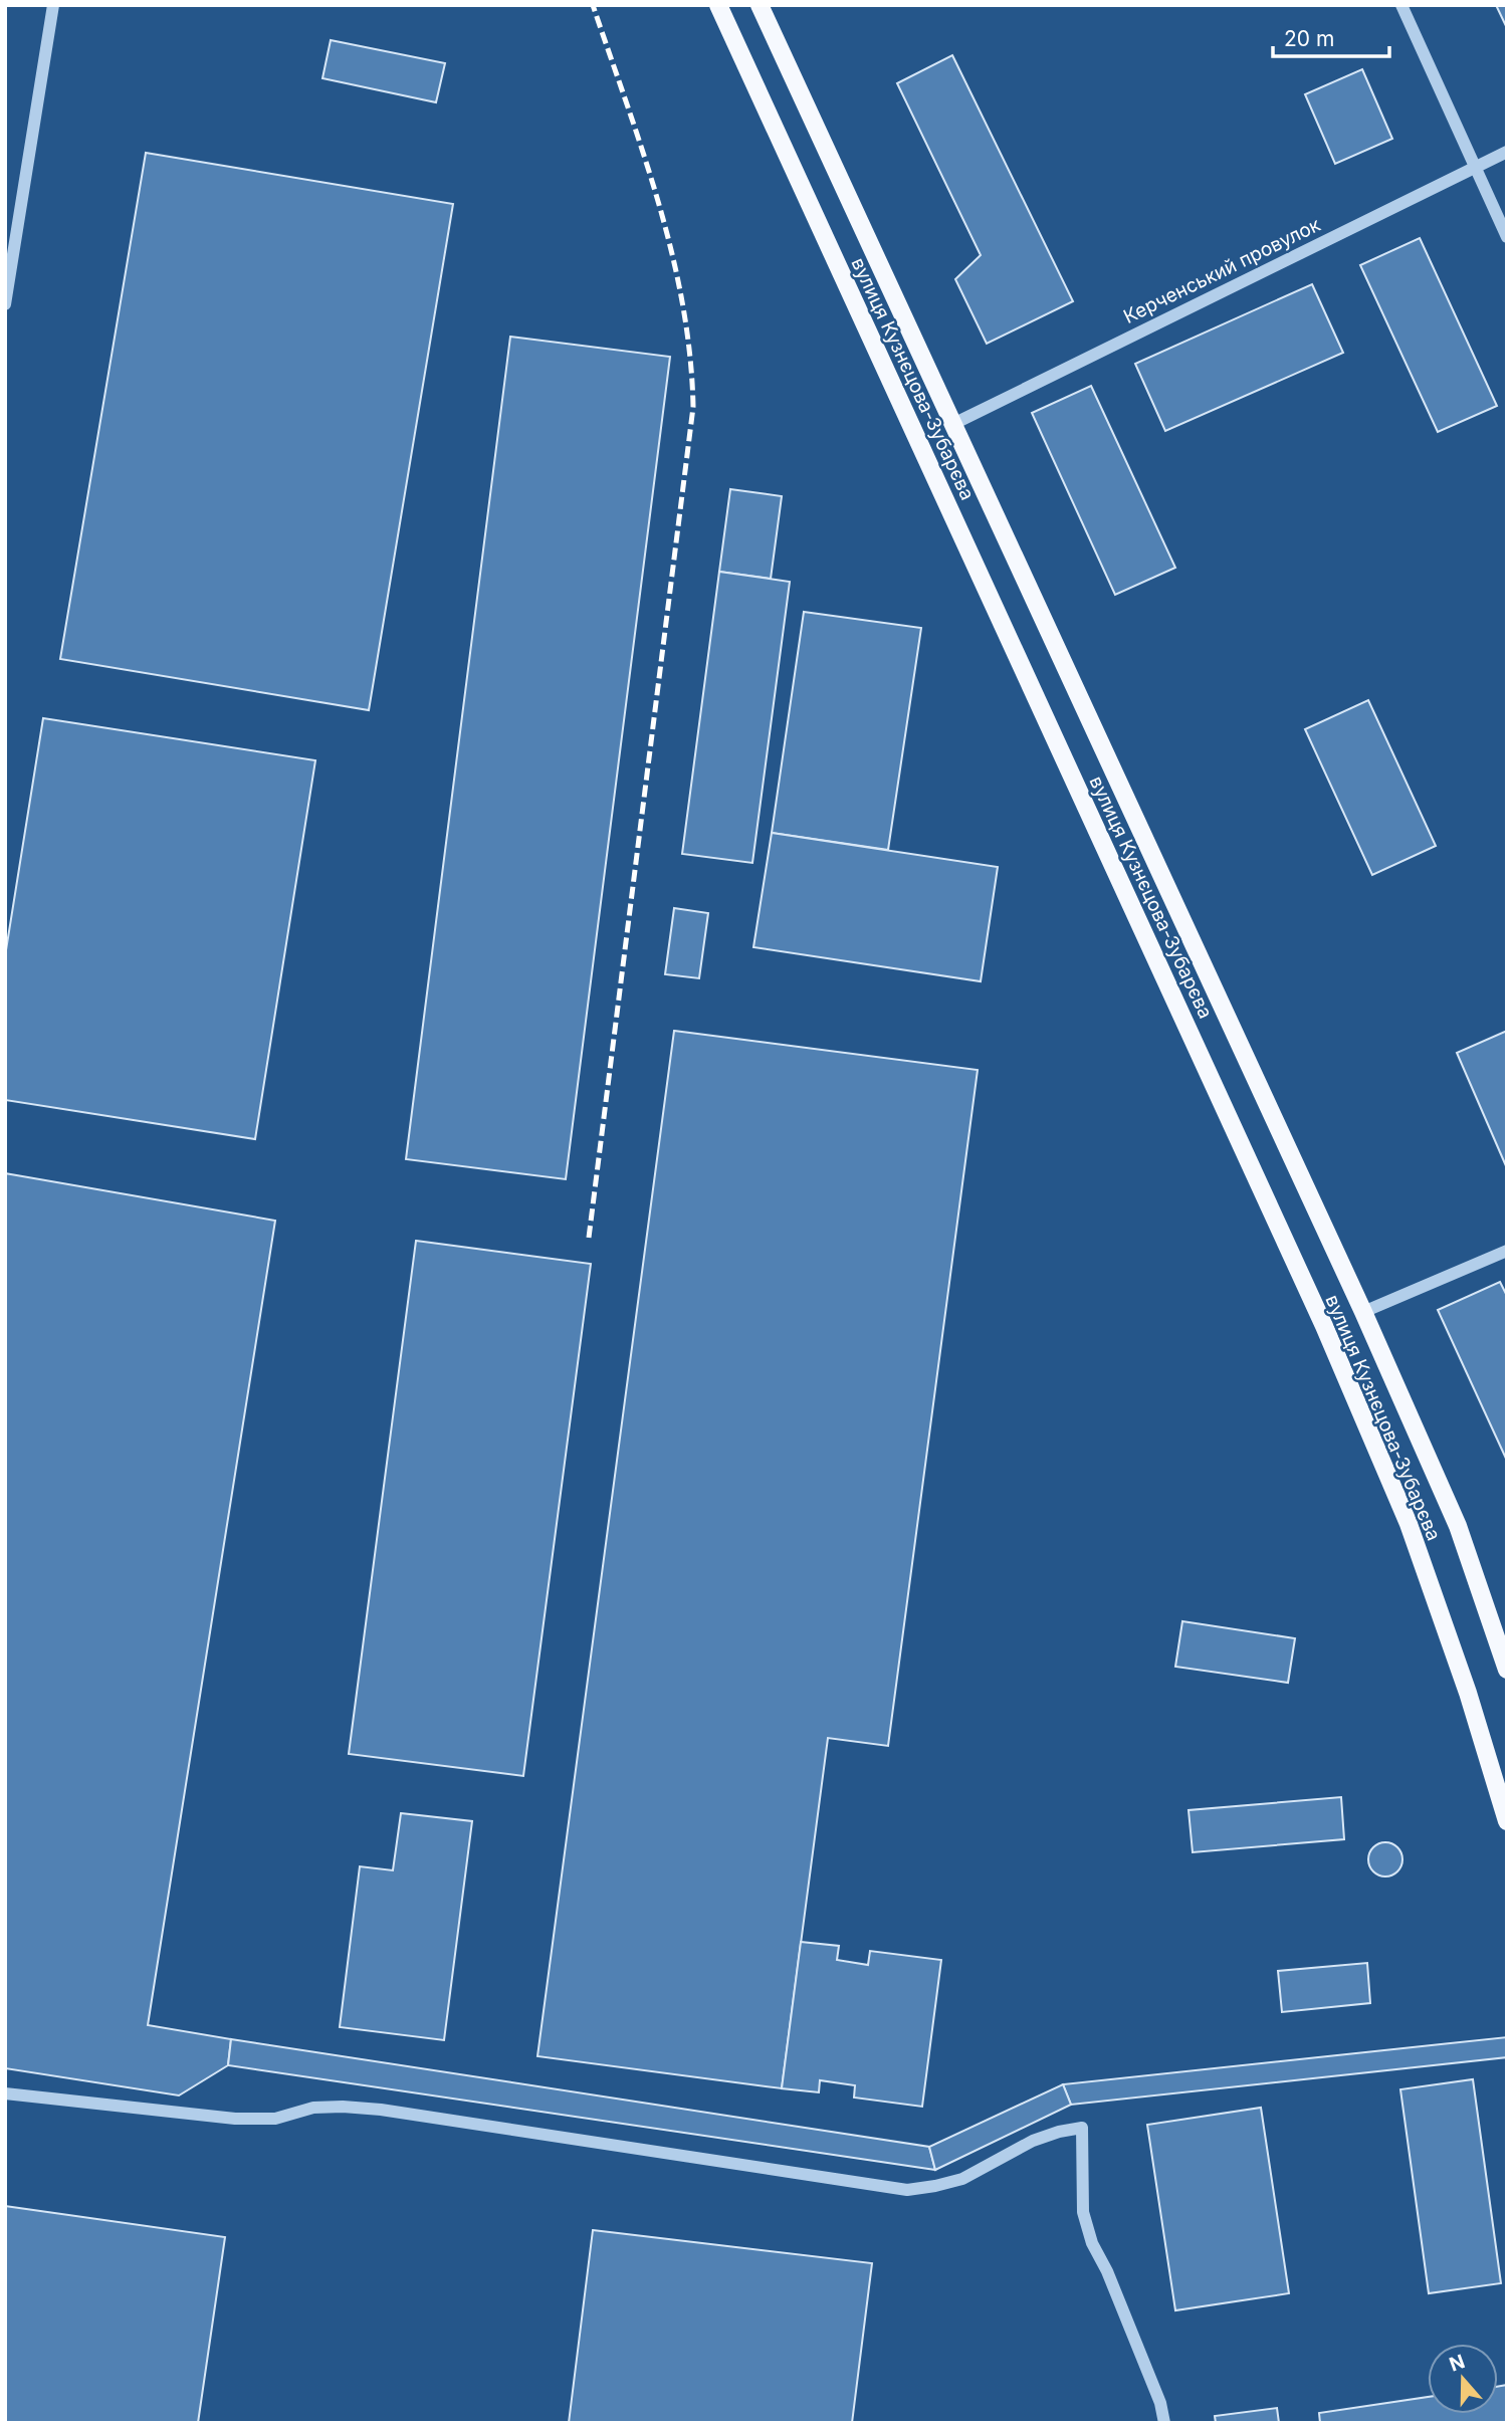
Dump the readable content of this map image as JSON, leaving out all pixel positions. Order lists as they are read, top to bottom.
{
  "streets": {
    "main road": ["вулиця Кузнєцова-Зубарєва"],
    "street": ["Керченський провулок"]
  },
  "crossings": [
    ["Керченський провулок", "вулиця Кузнєцова-Зубарєва"]
  ],
  "scale_bar": "20 m",
  "north": "top"
}
